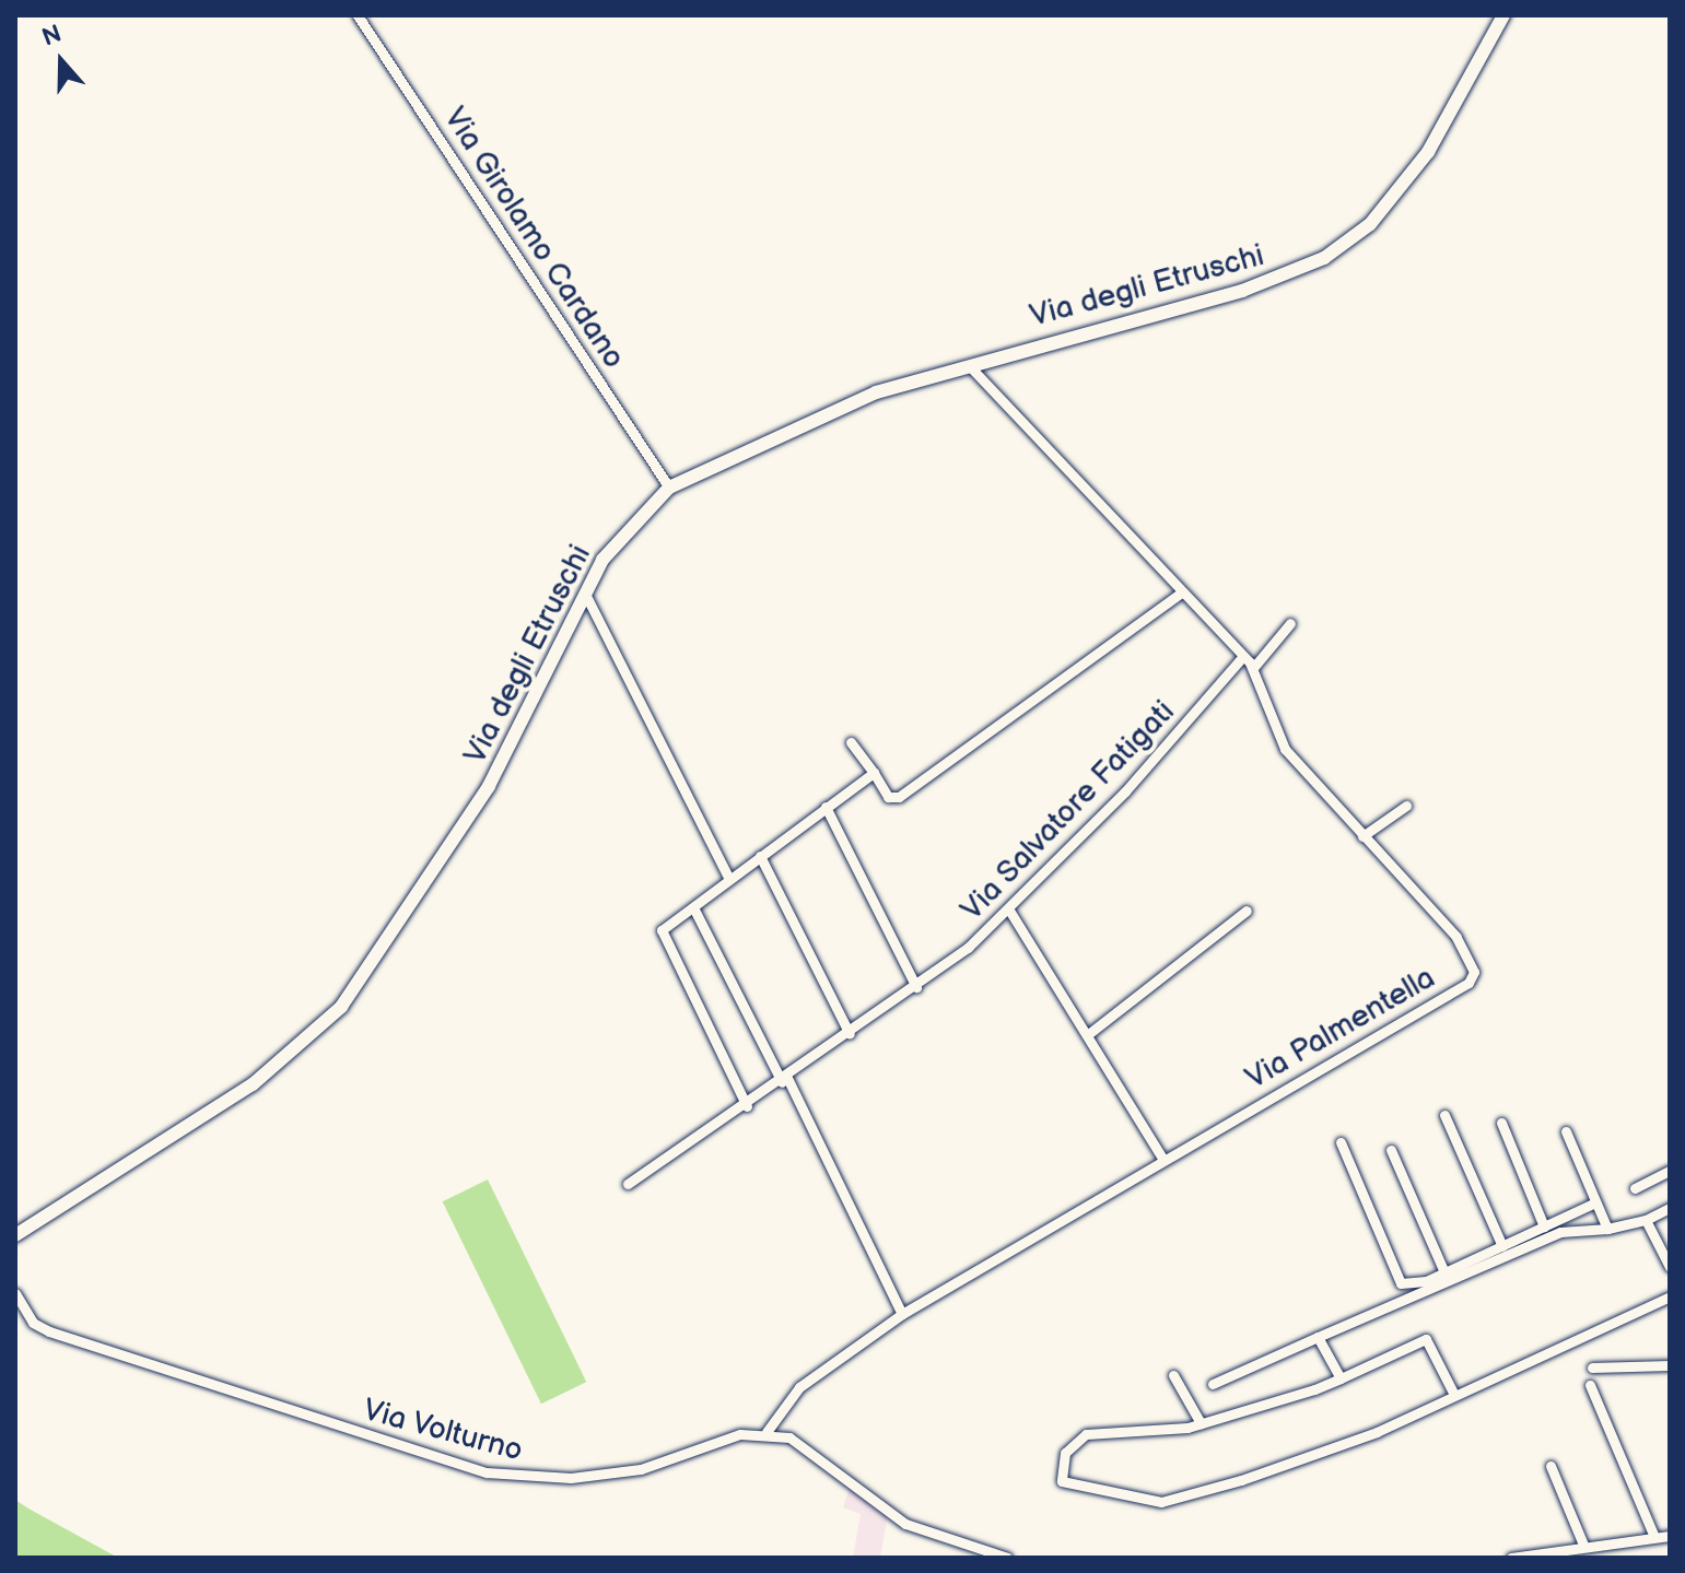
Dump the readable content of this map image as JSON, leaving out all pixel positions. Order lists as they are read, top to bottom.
{
  "streets": {
    "main road": ["Via degli Etruschi"],
    "street": [
      "Via Girolamo Cardano",
      "Via Salvatore Fatigati",
      "Via Palmentella",
      "Via Volturno"
    ]
  },
  "crossings": [
    ["Via Girolamo Cardano", "Via degli Etruschi"],
    ["Via degli Etruschi", "Via Palmentella"],
    ["Via Salvatore Fatigati", "Via Palmentella"],
    ["Via Palmentella", "Via Volturno"]
  ],
  "north": "top"
}
